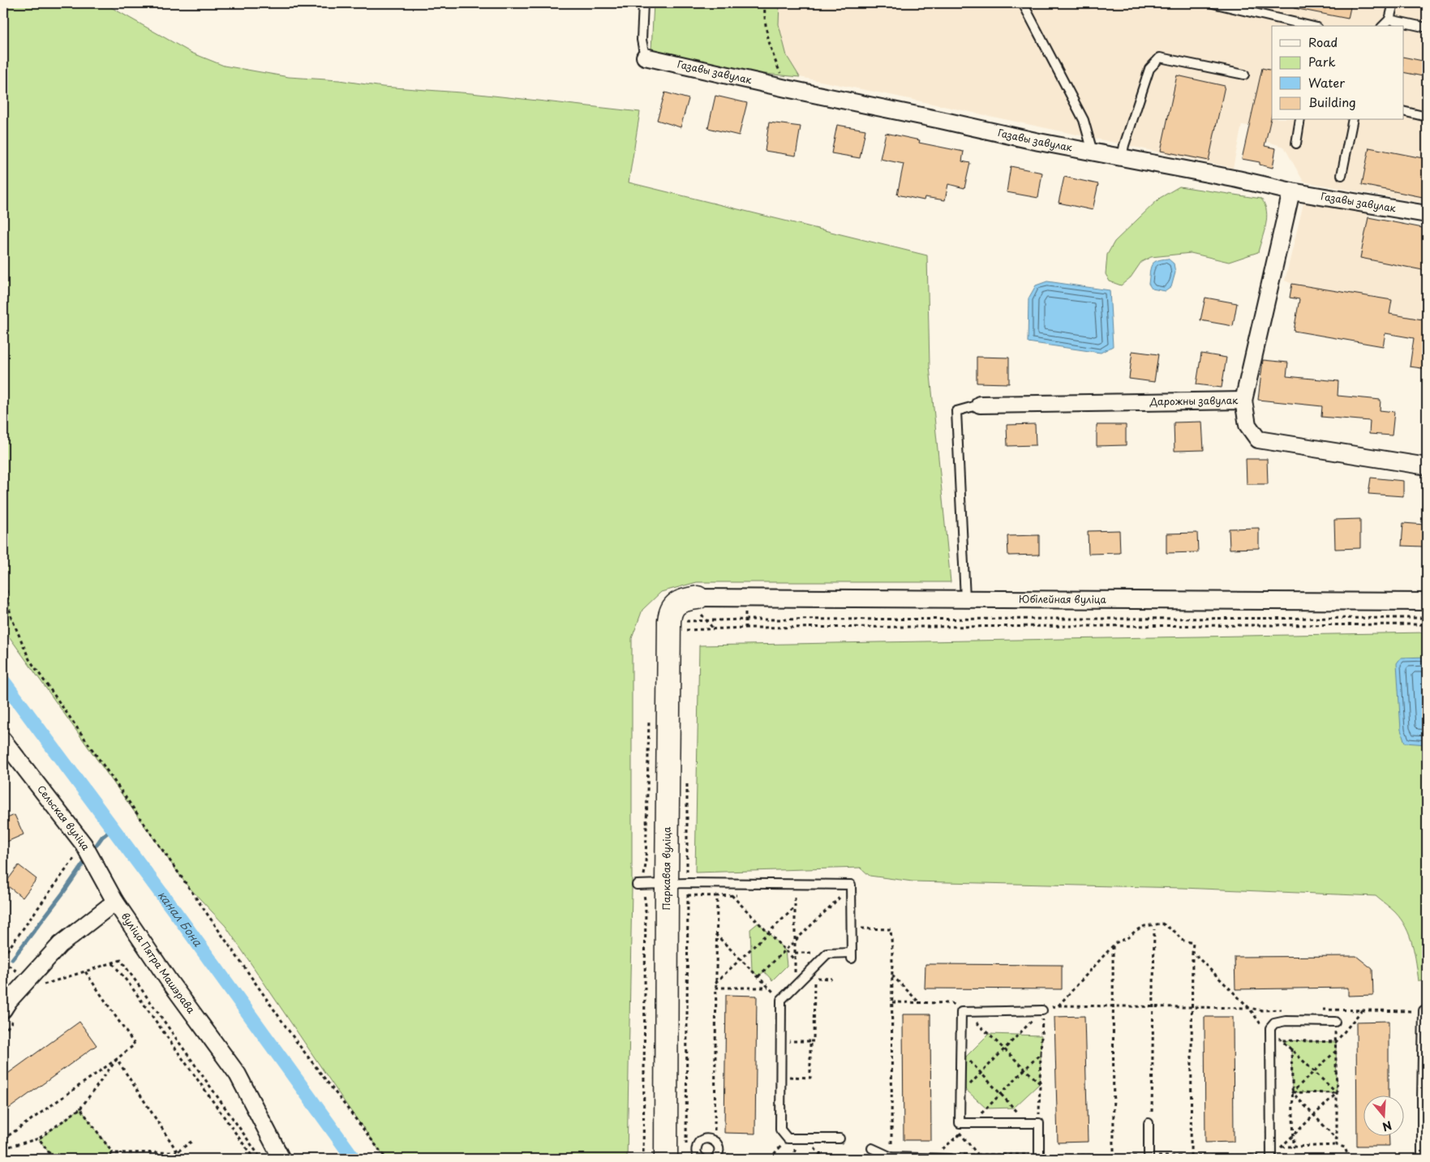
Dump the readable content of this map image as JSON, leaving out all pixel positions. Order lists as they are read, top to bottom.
{
  "streets": {
    "street": [
      "Газавы завулак",
      "Дарожны завулак",
      "Юбілейная вуліца",
      "Сельская вуліца",
      "Паркавая вуліца",
      "вуліца Пятра Машэрава"
    ]
  },
  "crossings": [
    ["Юбілейная вуліца", "Паркавая вуліца"],
    ["Сельская вуліца", "вуліца Пятра Машэрава"]
  ],
  "water": ["канал Бона"],
  "legend": [
    "Road",
    "Park",
    "Water",
    "Building"
  ],
  "north": "bottom"
}
